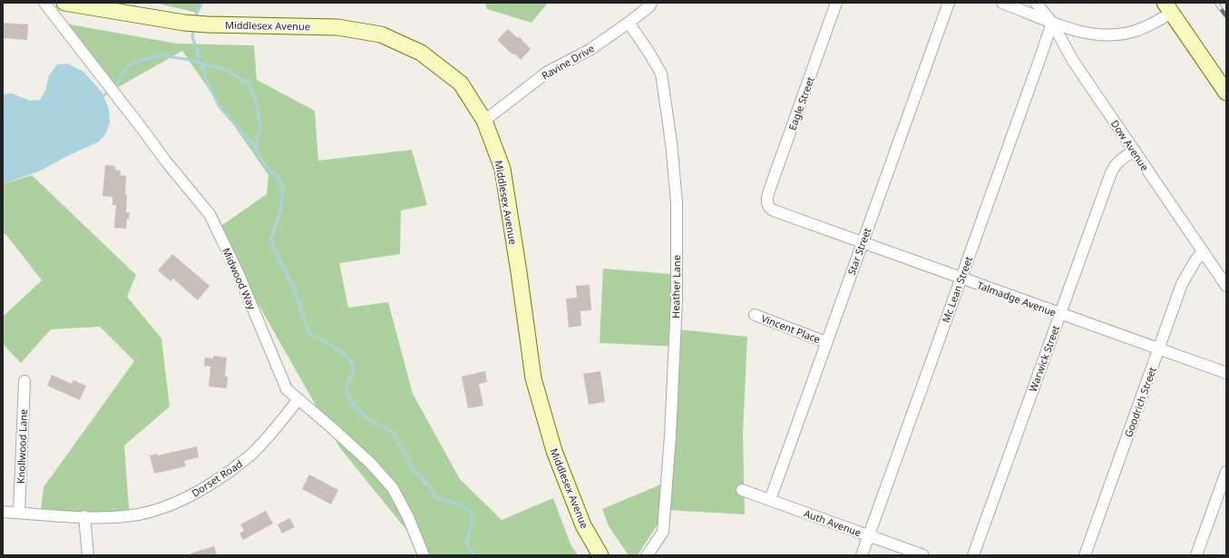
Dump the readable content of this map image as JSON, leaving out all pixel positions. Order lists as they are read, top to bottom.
{
  "streets": {
    "street": [
      "Middlesex Avenue",
      "Ravine Drive",
      "Eagle Street",
      "Dow Avenue",
      "Star Street",
      "Midwood Way",
      "Heather Lane",
      "Mc Lean Street",
      "Talmadge Avenue",
      "Vincent Place",
      "Warwick Street",
      "Goodrich Street",
      "Knollwood Lane",
      "Dorset Road",
      "Auth Avenue"
    ]
  },
  "crossings": [
    ["Middlesex Avenue", "Ravine Drive"],
    ["Ravine Drive", "Heather Lane"],
    ["Eagle Street", "Talmadge Avenue"],
    ["Dow Avenue", "Mc Lean Street"],
    ["Dow Avenue", "Warwick Street"],
    ["Dow Avenue", "Goodrich Street"],
    ["Star Street", "Talmadge Avenue"],
    ["Star Street", "Vincent Place"],
    ["Star Street", "Auth Avenue"],
    ["Midwood Way", "Dorset Road"],
    ["Mc Lean Street", "Talmadge Avenue"],
    ["Mc Lean Street", "Auth Avenue"],
    ["Talmadge Avenue", "Warwick Street"],
    ["Talmadge Avenue", "Goodrich Street"],
    ["Knollwood Lane", "Dorset Road"]
  ]
}
